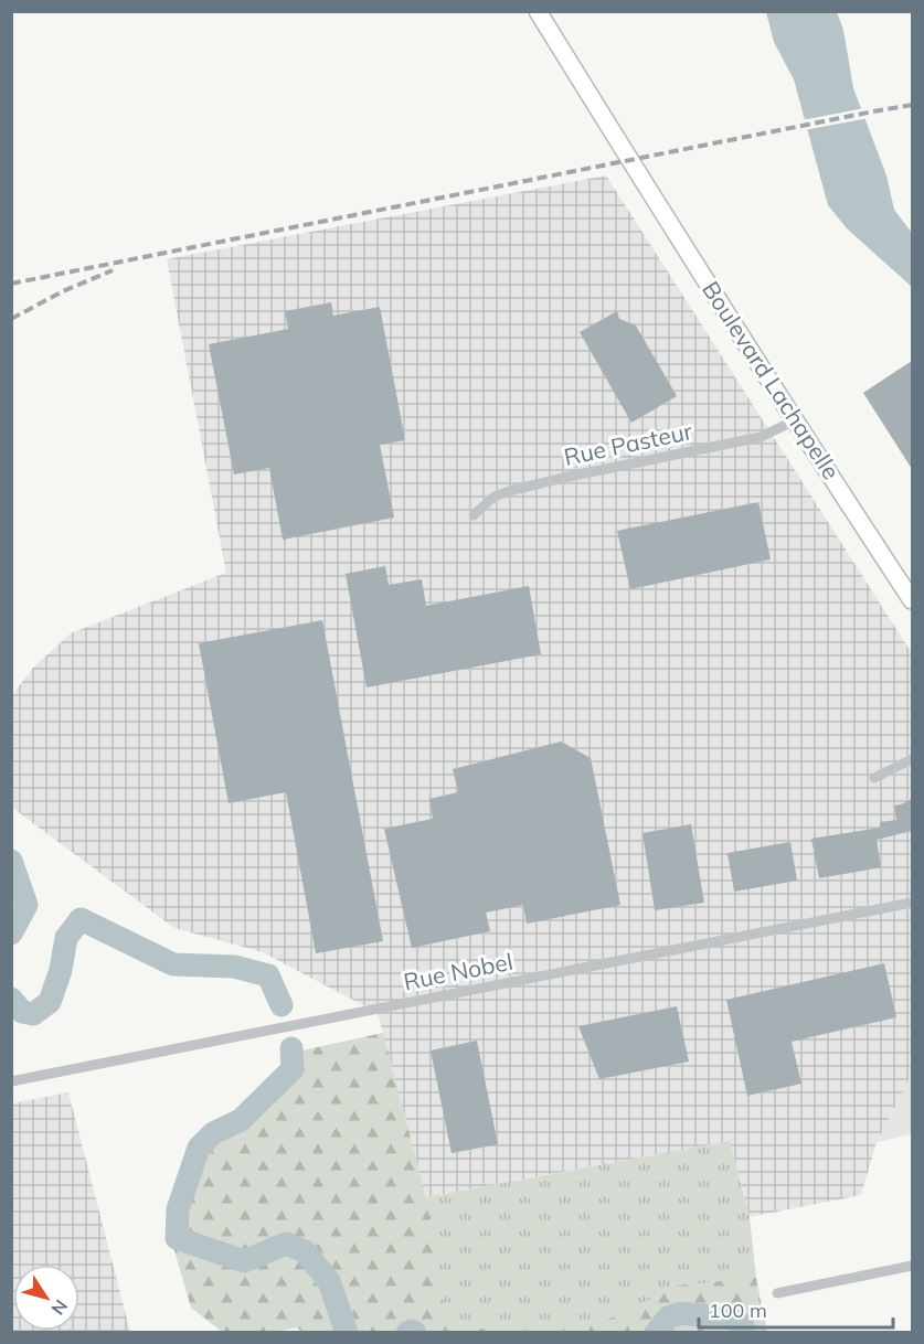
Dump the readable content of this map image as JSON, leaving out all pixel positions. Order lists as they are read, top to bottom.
{
  "streets": {
    "main road": ["Boulevard Lachapelle"],
    "street": ["Rue Pasteur", "Rue Nobel"]
  },
  "crossings": [
    ["Boulevard Lachapelle", "Rue Pasteur"]
  ],
  "scale_bar": "100 m",
  "north": "bottom right"
}
